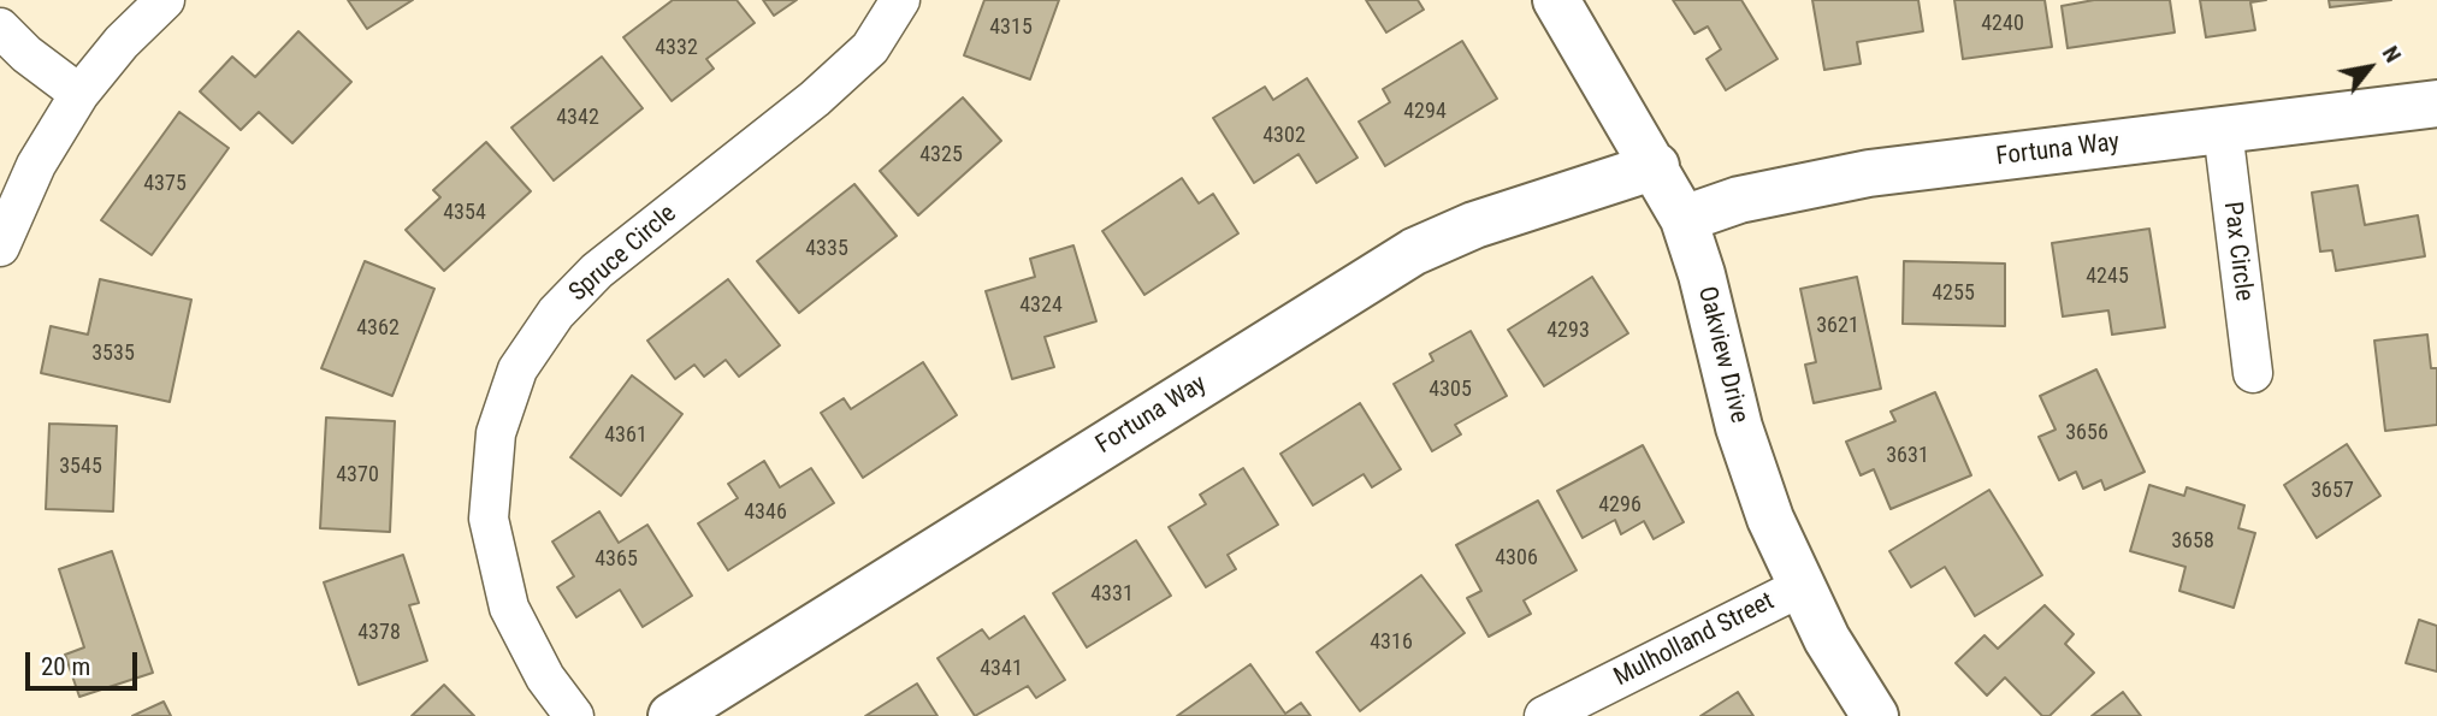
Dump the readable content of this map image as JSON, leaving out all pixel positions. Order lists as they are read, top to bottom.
{
  "streets": {
    "street": [
      "Fortuna Way",
      "Pax Circle",
      "Spruce Circle",
      "Oakview Drive",
      "Mulholland Street"
    ]
  },
  "crossings": [
    ["Fortuna Way", "Pax Circle"],
    ["Fortuna Way", "Oakview Drive"],
    ["Oakview Drive", "Mulholland Street"]
  ],
  "house_numbers": [
    "4240",
    "4315",
    "4332",
    "4294",
    "4342",
    "4302",
    "4325",
    "4375",
    "4354",
    "4335",
    "4245",
    "4255",
    "4324",
    "3621",
    "4362",
    "4293",
    "3535",
    "4305",
    "3656",
    "4361",
    "3631",
    "3545",
    "4370",
    "3657",
    "4296",
    "4346",
    "3658",
    "4306",
    "4365",
    "4331",
    "4378",
    "4316",
    "4341"
  ],
  "scale_bar": "20 m",
  "north": "top right"
}
